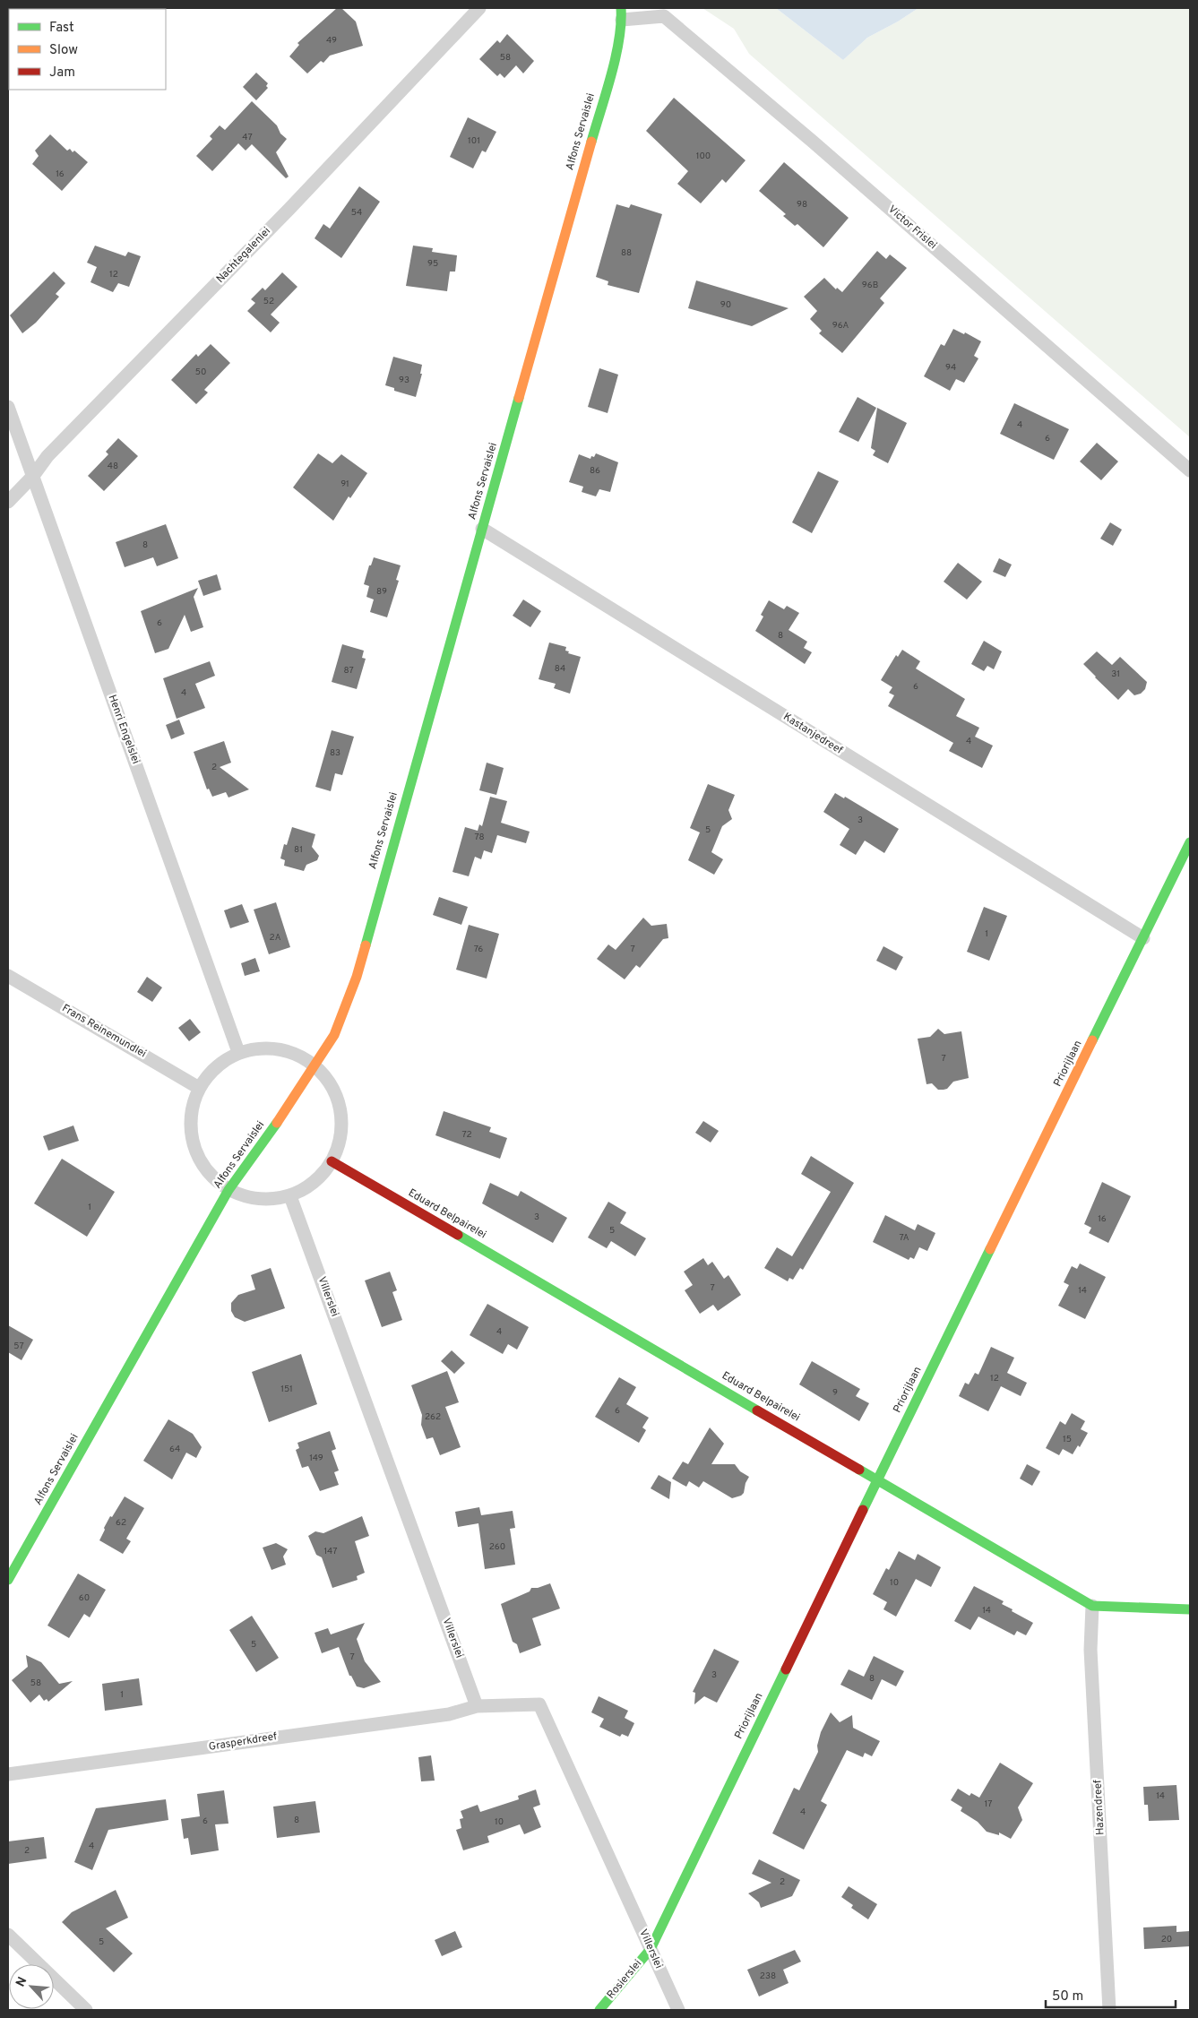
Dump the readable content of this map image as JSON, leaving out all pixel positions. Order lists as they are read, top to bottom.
{
  "streets": {
    "street": [
      "Alfons Servaislei",
      "Victor Frislei",
      "Nachtegalenlei",
      "Henri Engelslei",
      "Kastanjedreef",
      "Frans Reinemundlei",
      "Priorijlaan",
      "Eduard Belpairelei",
      "Villerslei",
      "Grasperkdreef",
      "Hazendreef",
      "Rosierslei"
    ]
  },
  "crossings": [
    ["Alfons Servaislei", "Victor Frislei"],
    ["Alfons Servaislei", "Kastanjedreef"],
    ["Nachtegalenlei", "Henri Engelslei"],
    ["Kastanjedreef", "Priorijlaan"],
    ["Priorijlaan", "Eduard Belpairelei"],
    ["Priorijlaan", "Villerslei"],
    ["Priorijlaan", "Rosierslei"],
    ["Eduard Belpairelei", "Hazendreef"],
    ["Villerslei", "Grasperkdreef"],
    ["Villerslei", "Rosierslei"]
  ],
  "house_numbers": [
    "49",
    "58",
    "47",
    "101",
    "100",
    "16",
    "98",
    "54",
    "88",
    "95",
    "12",
    "96B",
    "52",
    "90",
    "96A",
    "94",
    "50",
    "93",
    "4",
    "6",
    "48",
    "86",
    "91",
    "8",
    "89",
    "6",
    "8",
    "84",
    "87",
    "31",
    "6",
    "4",
    "4",
    "83",
    "2",
    "3",
    "5",
    "78",
    "81",
    "1",
    "2A",
    "76",
    "7",
    "7",
    "72",
    "1",
    "3",
    "16",
    "5",
    "7A",
    "7",
    "14",
    "4",
    "57",
    "12",
    "151",
    "9",
    "6",
    "262",
    "15",
    "64",
    "149",
    "62",
    "260",
    "147",
    "10",
    "60",
    "14",
    "5",
    "7",
    "3",
    "8",
    "58",
    "1",
    "14",
    "17",
    "4",
    "8",
    "6",
    "10",
    "4",
    "2",
    "2",
    "20",
    "5",
    "238"
  ],
  "legend": ["Fast", "Slow", "Jam"],
  "scale_bar": "50 m",
  "north": "top left"
}
